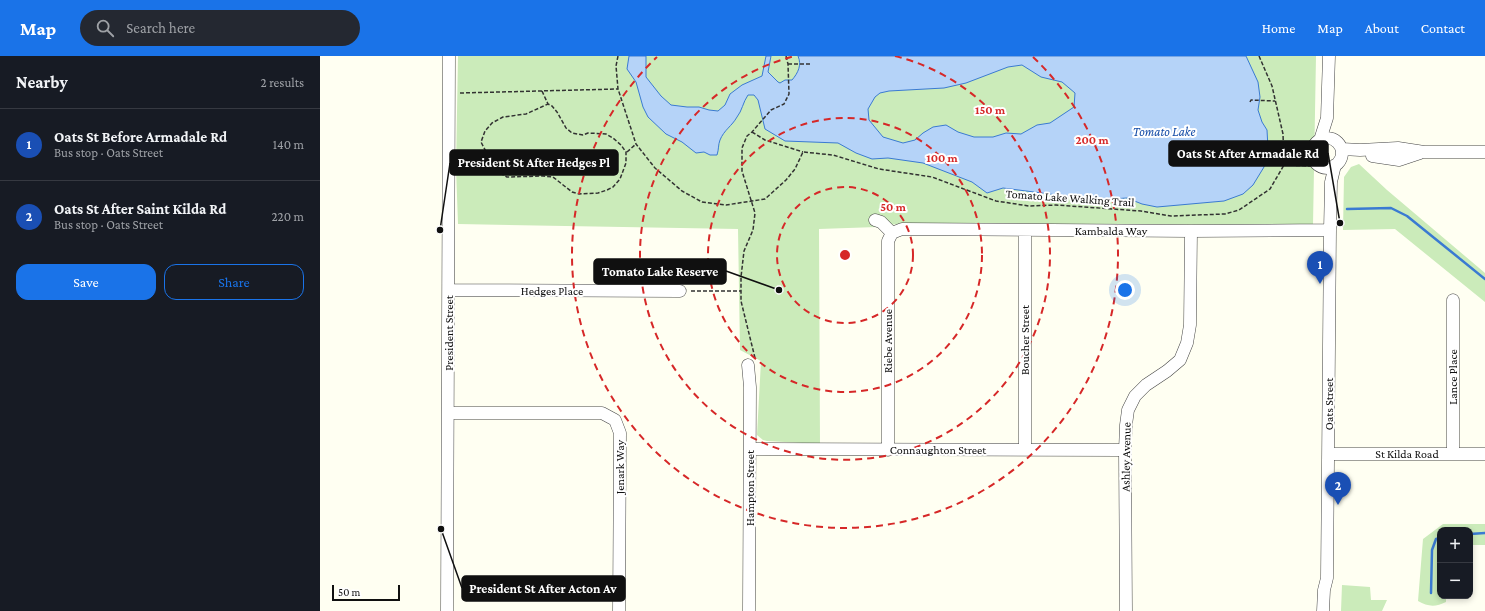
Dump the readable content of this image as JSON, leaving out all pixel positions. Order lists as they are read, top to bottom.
{
  "streets": {
    "street": [
      "Kambalda Way",
      "Hedges Place",
      "President Street",
      "Boucher Street",
      "Riebe Avenue",
      "Lance Place",
      "Oats Street",
      "Connaughton Street",
      "St Kilda Road",
      "Ashley Avenue",
      "Jenark Way",
      "Hampton Street"
    ],
    "path": ["Tomato Lake Walking Trail"]
  },
  "crossings": [
    ["Kambalda Way", "Boucher Street"],
    ["Kambalda Way", "Riebe Avenue"],
    ["Kambalda Way", "Oats Street"],
    ["Kambalda Way", "Ashley Avenue"],
    ["Hedges Place", "President Street"],
    ["President Street", "Jenark Way"],
    ["Boucher Street", "Connaughton Street"],
    ["Riebe Avenue", "Connaughton Street"],
    ["Lance Place", "St Kilda Road"],
    ["Oats Street", "St Kilda Road"],
    ["Connaughton Street", "Ashley Avenue"],
    ["Connaughton Street", "Hampton Street"]
  ],
  "water": ["Tomato Lake"],
  "places": [
    "Oats St After Armadale Rd",
    "President St After Hedges Pl",
    "Tomato Lake Reserve",
    "President St After Acton Av"
  ],
  "scale_bar": "50 m",
  "page": {
    "header": "Map",
    "search": "Search here",
    "nav": [
      "Home",
      "Map",
      "About",
      "Contact"
    ],
    "heading": ["Nearby", "2 results"],
    "list": [
      {
        "mark": "1",
        "name": "Oats St Before Armadale Rd",
        "note": "Bus stop · Oats Street",
        "value": "140 m"
      },
      {
        "mark": "2",
        "name": "Oats St After Saint Kilda Rd",
        "note": "Bus stop · Oats Street",
        "value": "220 m"
      }
    ],
    "pins": ["1", "2"],
    "buttons": ["Save", "Share"],
    "map_buttons": ["+", "−"],
    "scale": "50 m"
  },
  "rings": [
    "150 m",
    "200 m",
    "100 m",
    "50 m"
  ]
}
